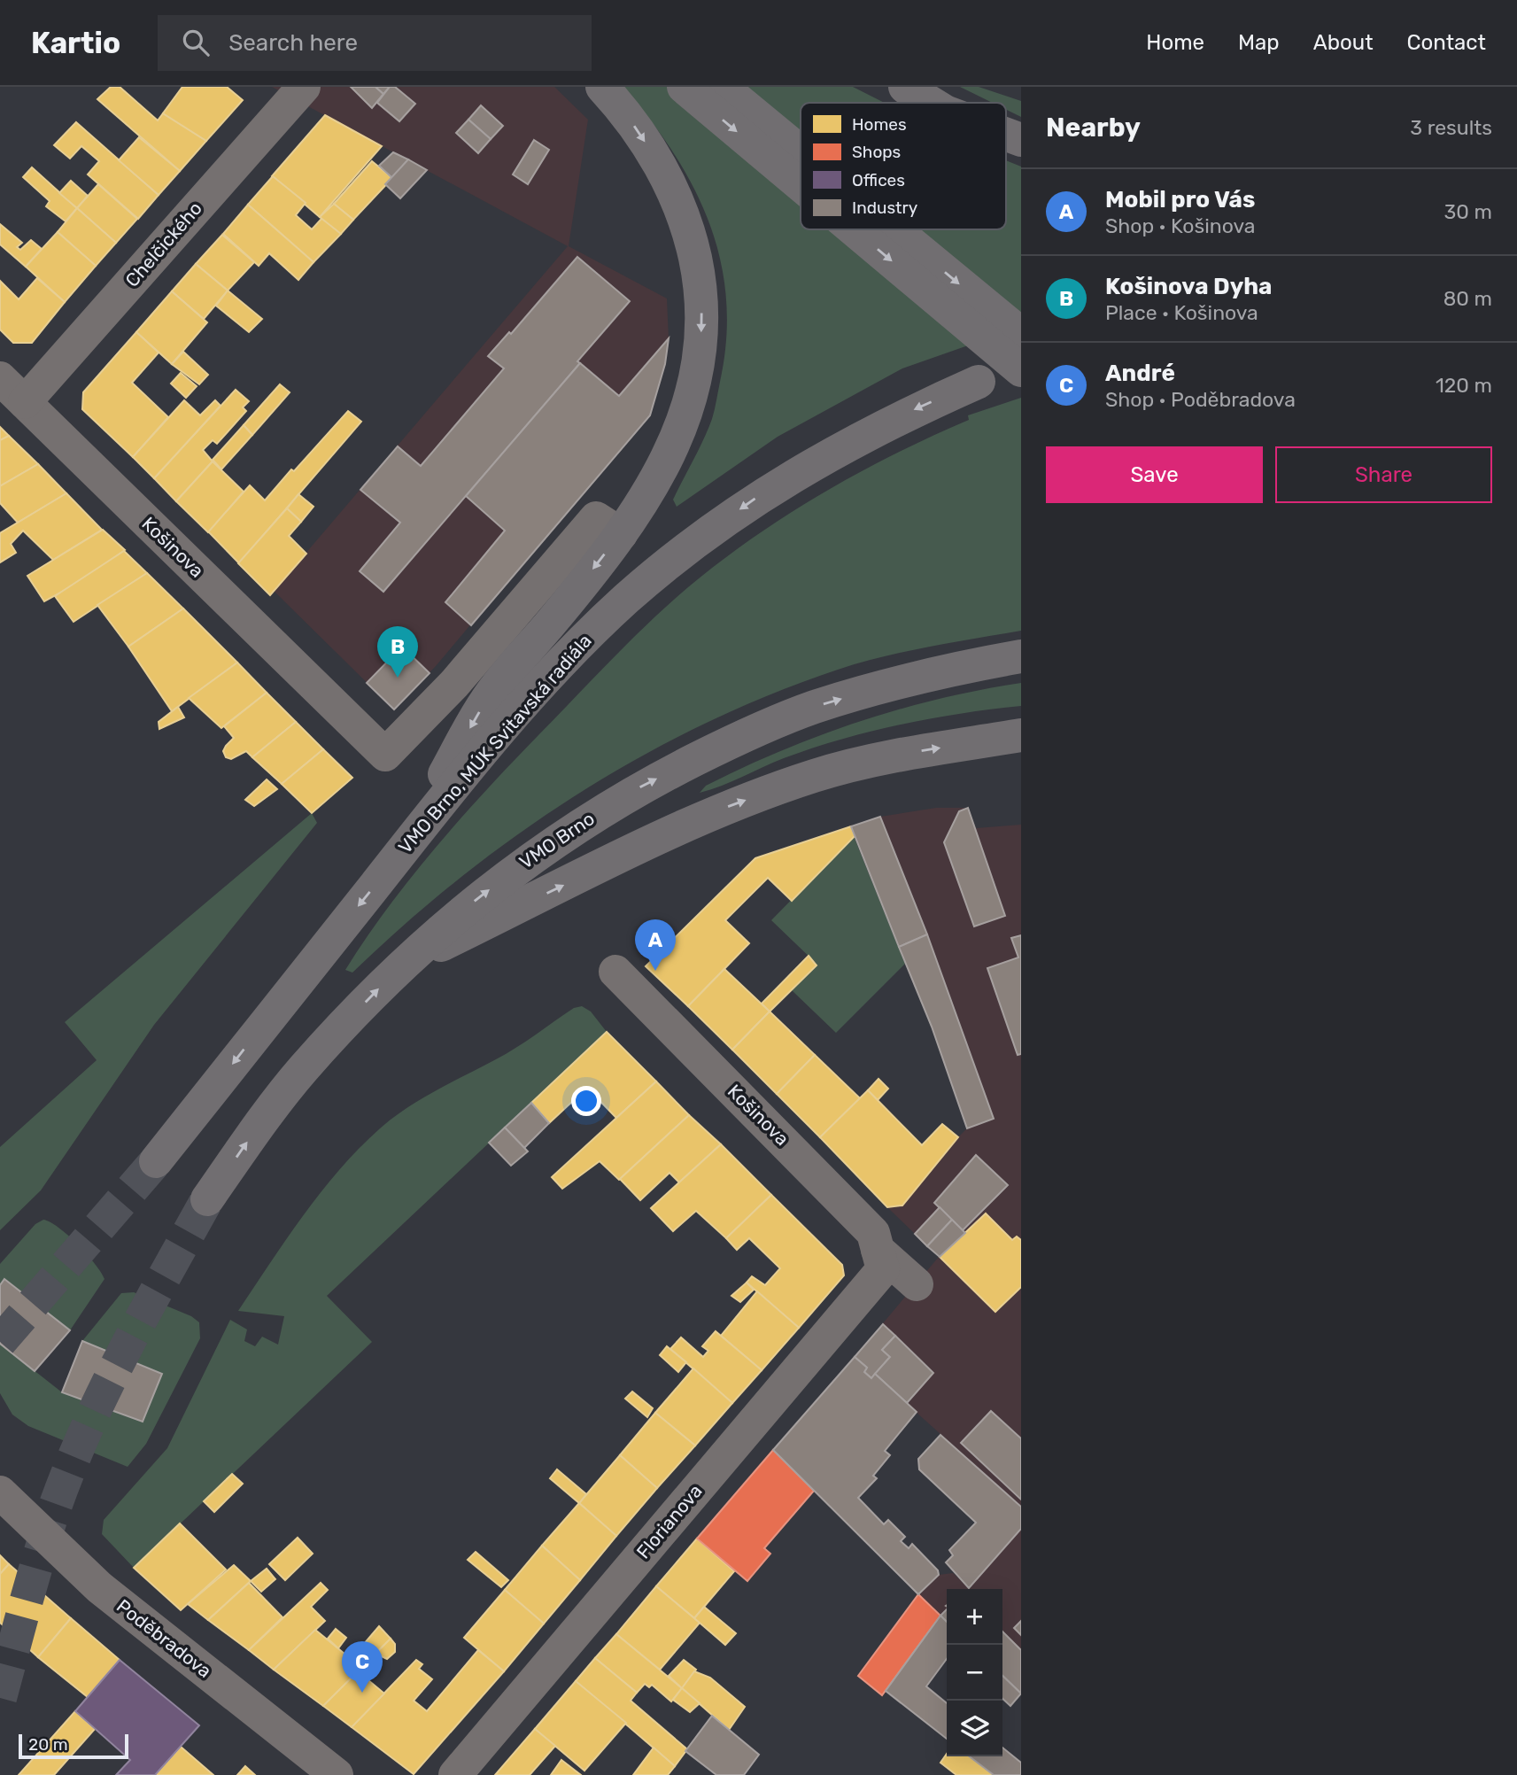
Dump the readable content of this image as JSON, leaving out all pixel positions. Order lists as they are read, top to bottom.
{
  "streets": {
    "highway": ["VMO Brno, MÚK Svitavská radiála", "VMO Brno"],
    "street": [
      "Chelčického",
      "Košinova",
      "Florianova",
      "Poděbradova"
    ]
  },
  "crossings": [
    ["Chelčického", "Košinova"],
    ["Košinova", "Florianova"]
  ],
  "legend": [
    "Homes",
    "Shops",
    "Offices",
    "Industry"
  ],
  "scale_bar": "20 m",
  "page": {
    "header": "Kartio",
    "search": "Search here",
    "nav": [
      "Home",
      "Map",
      "About",
      "Contact"
    ],
    "heading": ["Nearby", "3 results"],
    "list": [
      {
        "mark": "A",
        "name": "Mobil pro Vás",
        "note": "Shop · Košinova",
        "value": "30 m"
      },
      {
        "mark": "B",
        "name": "Košinova Dyha",
        "note": "Place · Košinova",
        "value": "80 m"
      },
      {
        "mark": "C",
        "name": "André",
        "note": "Shop · Poděbradova",
        "value": "120 m"
      }
    ],
    "buttons": ["Save", "Share"],
    "pins": ["B", "A", "C"],
    "map_buttons": ["+", "−"],
    "scale": "20 m"
  }
}
